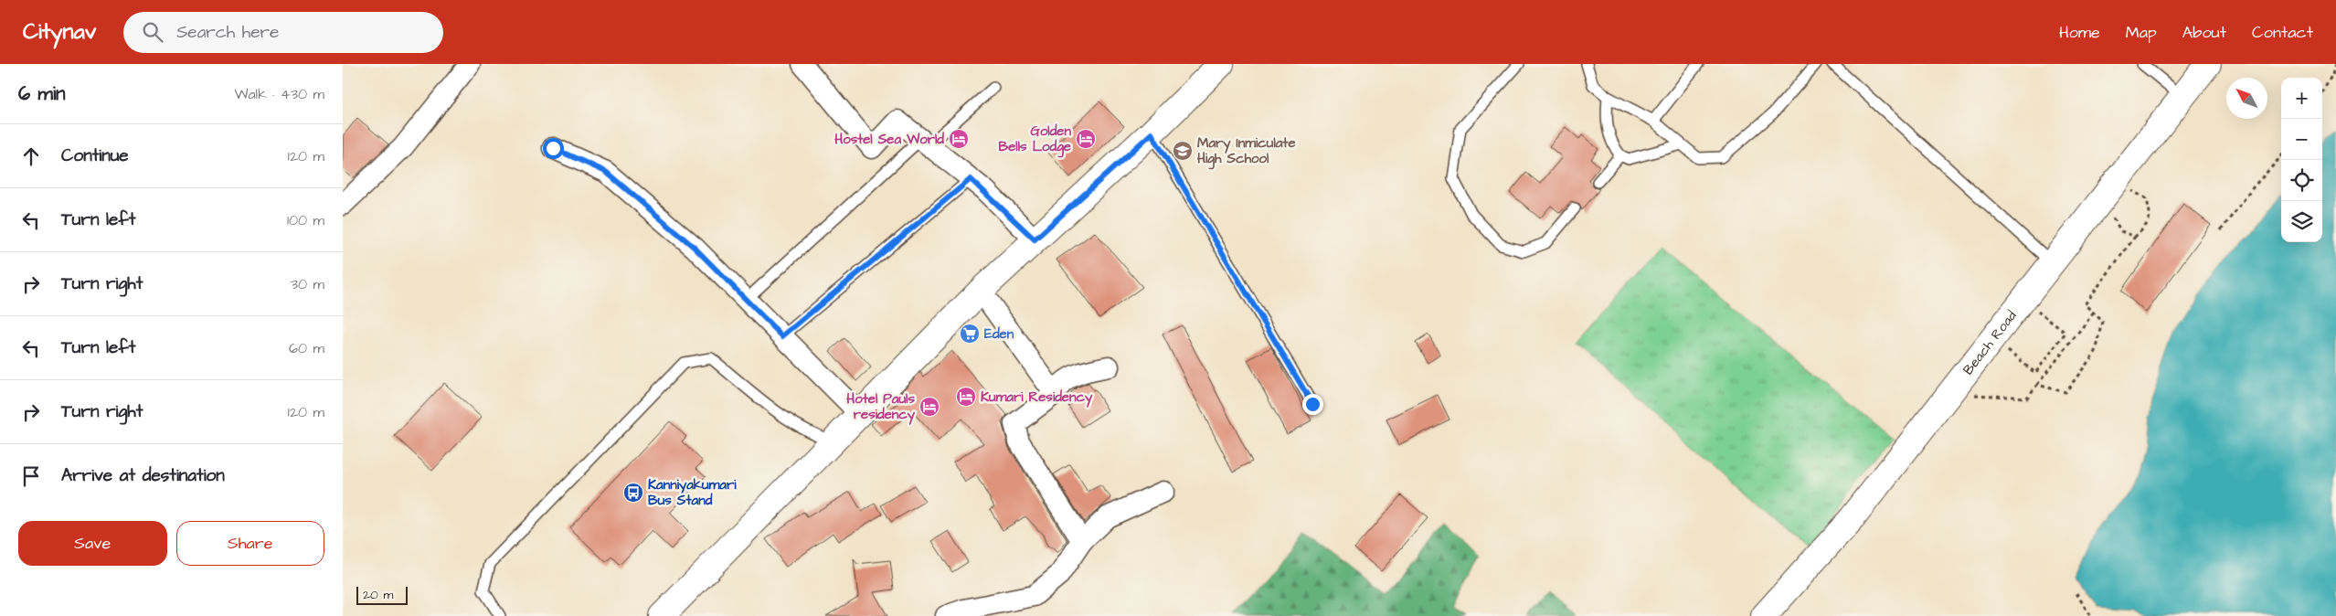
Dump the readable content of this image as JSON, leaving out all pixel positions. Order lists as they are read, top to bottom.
{
  "streets": {
    "main road": ["Beach Road"]
  },
  "places": {
    "hotel": [
      "Hostel Sea World",
      "Golden Bells Lodge",
      "Kumari Residency",
      "Hotel Pauls residency"
    ],
    "school or university": ["Mary Inmiculate High School"],
    "supermarket": ["Eden"],
    "bus stop": ["Kanniyakumari Bus Stand"]
  },
  "scale_bar": "20 m",
  "north": "top left",
  "page": {
    "header": "Citynav",
    "search": "Search here",
    "nav": [
      "Home",
      "Map",
      "About",
      "Contact"
    ],
    "heading": ["6 min", "Walk · 430 m"],
    "map_buttons": ["+", "−"],
    "list": [
      ["Continue", "120 m"],
      ["Turn left", "100 m"],
      ["Turn right", "30 m"],
      ["Turn left", "60 m"],
      ["Turn right", "120 m"],
      "Arrive at destination"
    ],
    "buttons": ["Save", "Share"],
    "scale": "20 m"
  }
}
